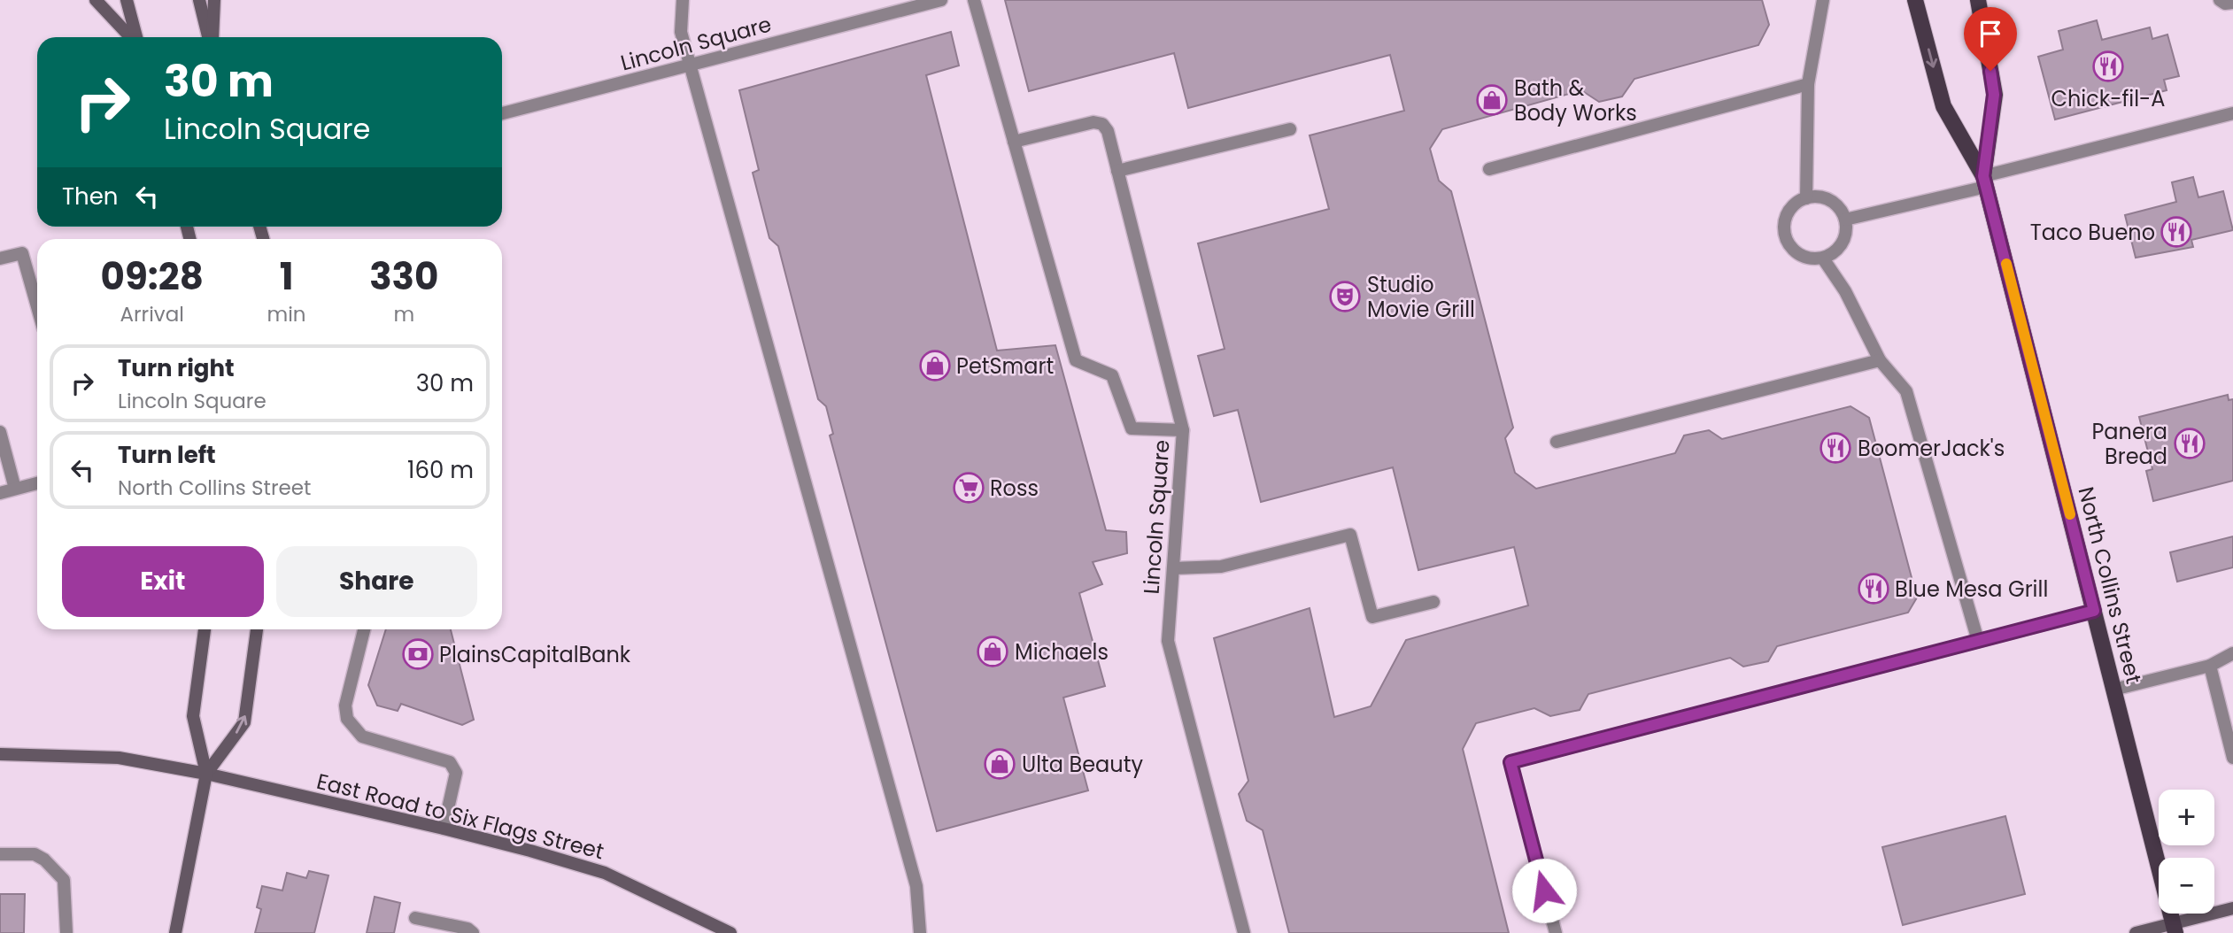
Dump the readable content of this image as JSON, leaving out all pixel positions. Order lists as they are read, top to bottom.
{
  "streets": {
    "main road": ["North Collins Street"],
    "street": ["Lincoln Square", "East Road to Six Flags Street"]
  },
  "places": {
    "restaurant": [
      "Chick-fil-A",
      "Taco Bueno",
      "Panera Bread",
      "BoomerJack's",
      "Blue Mesa Grill"
    ],
    "shop": [
      "Bath & Body Works",
      "PetSmart",
      "Michaels",
      "Ulta Beauty"
    ],
    "theatre": ["Studio Movie Grill"],
    "supermarket": ["Ross"],
    "bank": ["PlainsCapitalBank"]
  },
  "page": {
    "turn": ["30 m", "Lincoln Square"],
    "then": "Then",
    "eta": [
      "09:28",
      "Arrival",
      "1",
      "min",
      "330",
      "m"
    ],
    "list": [
      {
        "name": "Turn right",
        "note": "Lincoln Square",
        "value": "30 m"
      },
      {
        "name": "Turn left",
        "note": "North Collins Street",
        "value": "160 m"
      }
    ],
    "buttons": ["Exit", "Share"],
    "map_buttons": ["+", "−"]
  }
}
